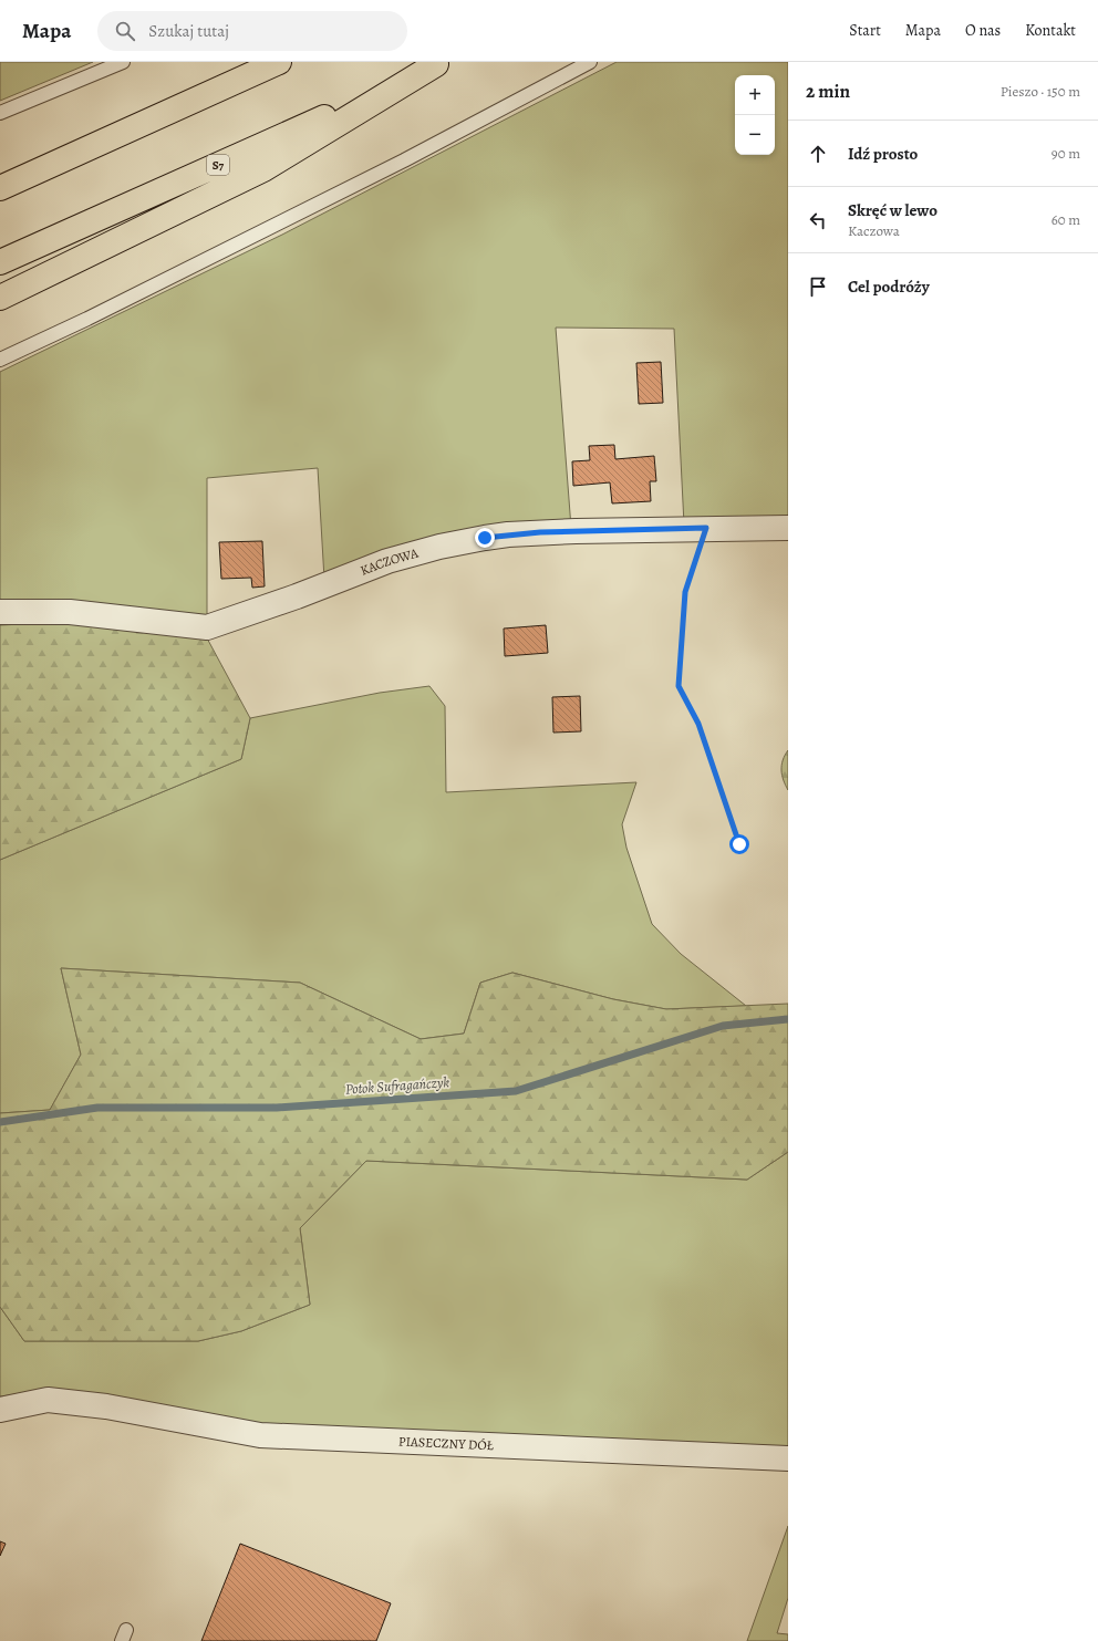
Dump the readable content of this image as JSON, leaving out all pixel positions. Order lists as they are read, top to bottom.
{
  "streets": {
    "highway": ["S7"],
    "street": ["KACZOWA", "PIASECZNY DÓŁ"]
  },
  "water": ["Potok Sufragańczyk"],
  "page": {
    "header": "Mapa",
    "search": "Szukaj tutaj",
    "nav": [
      "Start",
      "Mapa",
      "O nas",
      "Kontakt"
    ],
    "heading": ["2 min", "Pieszo · 150 m"],
    "map_buttons": ["+", "−"],
    "list": [
      ["Idź prosto", "90 m"],
      ["Skręć w lewo", "Kaczowa", "60 m"],
      "Cel podróży"
    ]
  }
}
